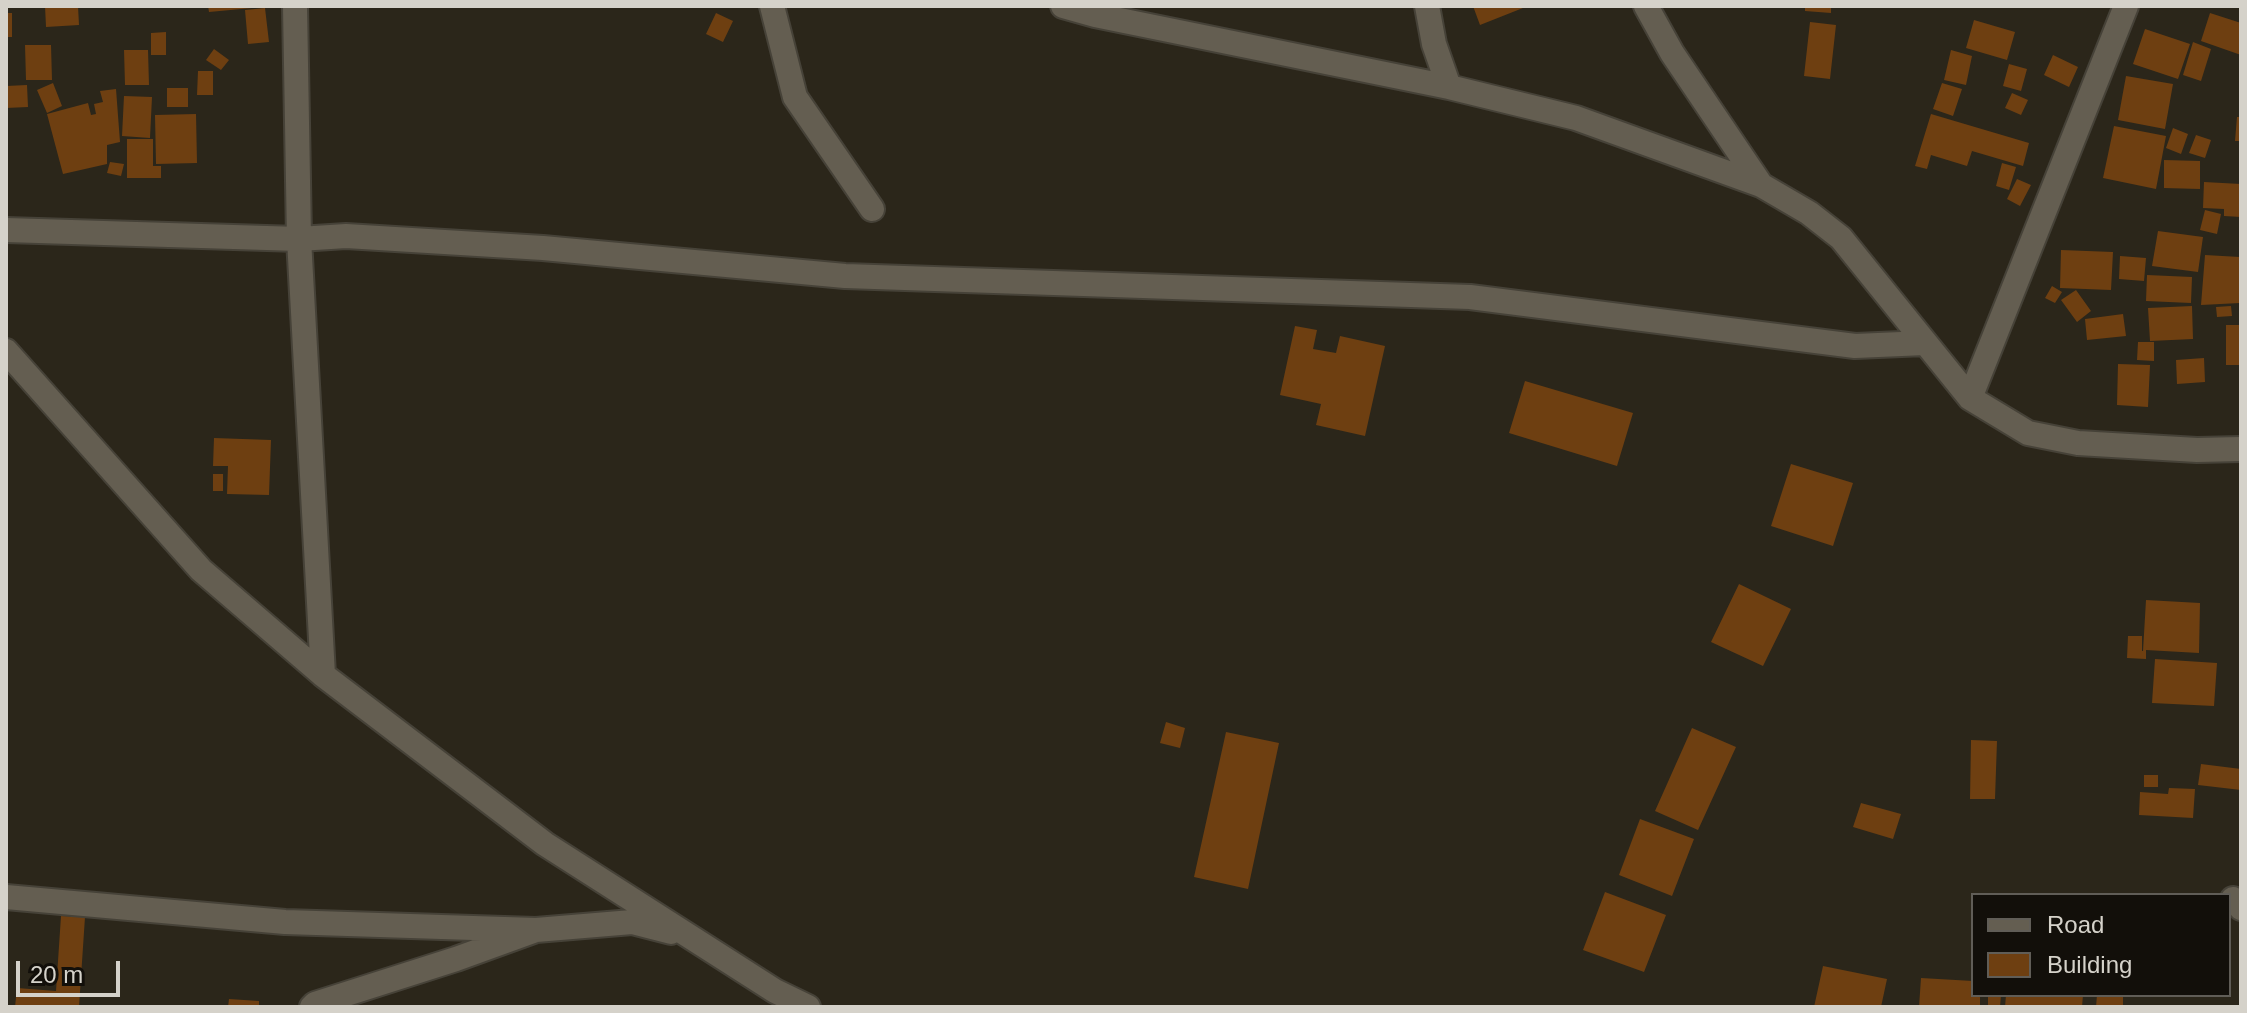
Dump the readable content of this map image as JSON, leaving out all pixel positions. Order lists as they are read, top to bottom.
{
  "legend": ["Road", "Building"],
  "scale_bar": "20 m"
}
